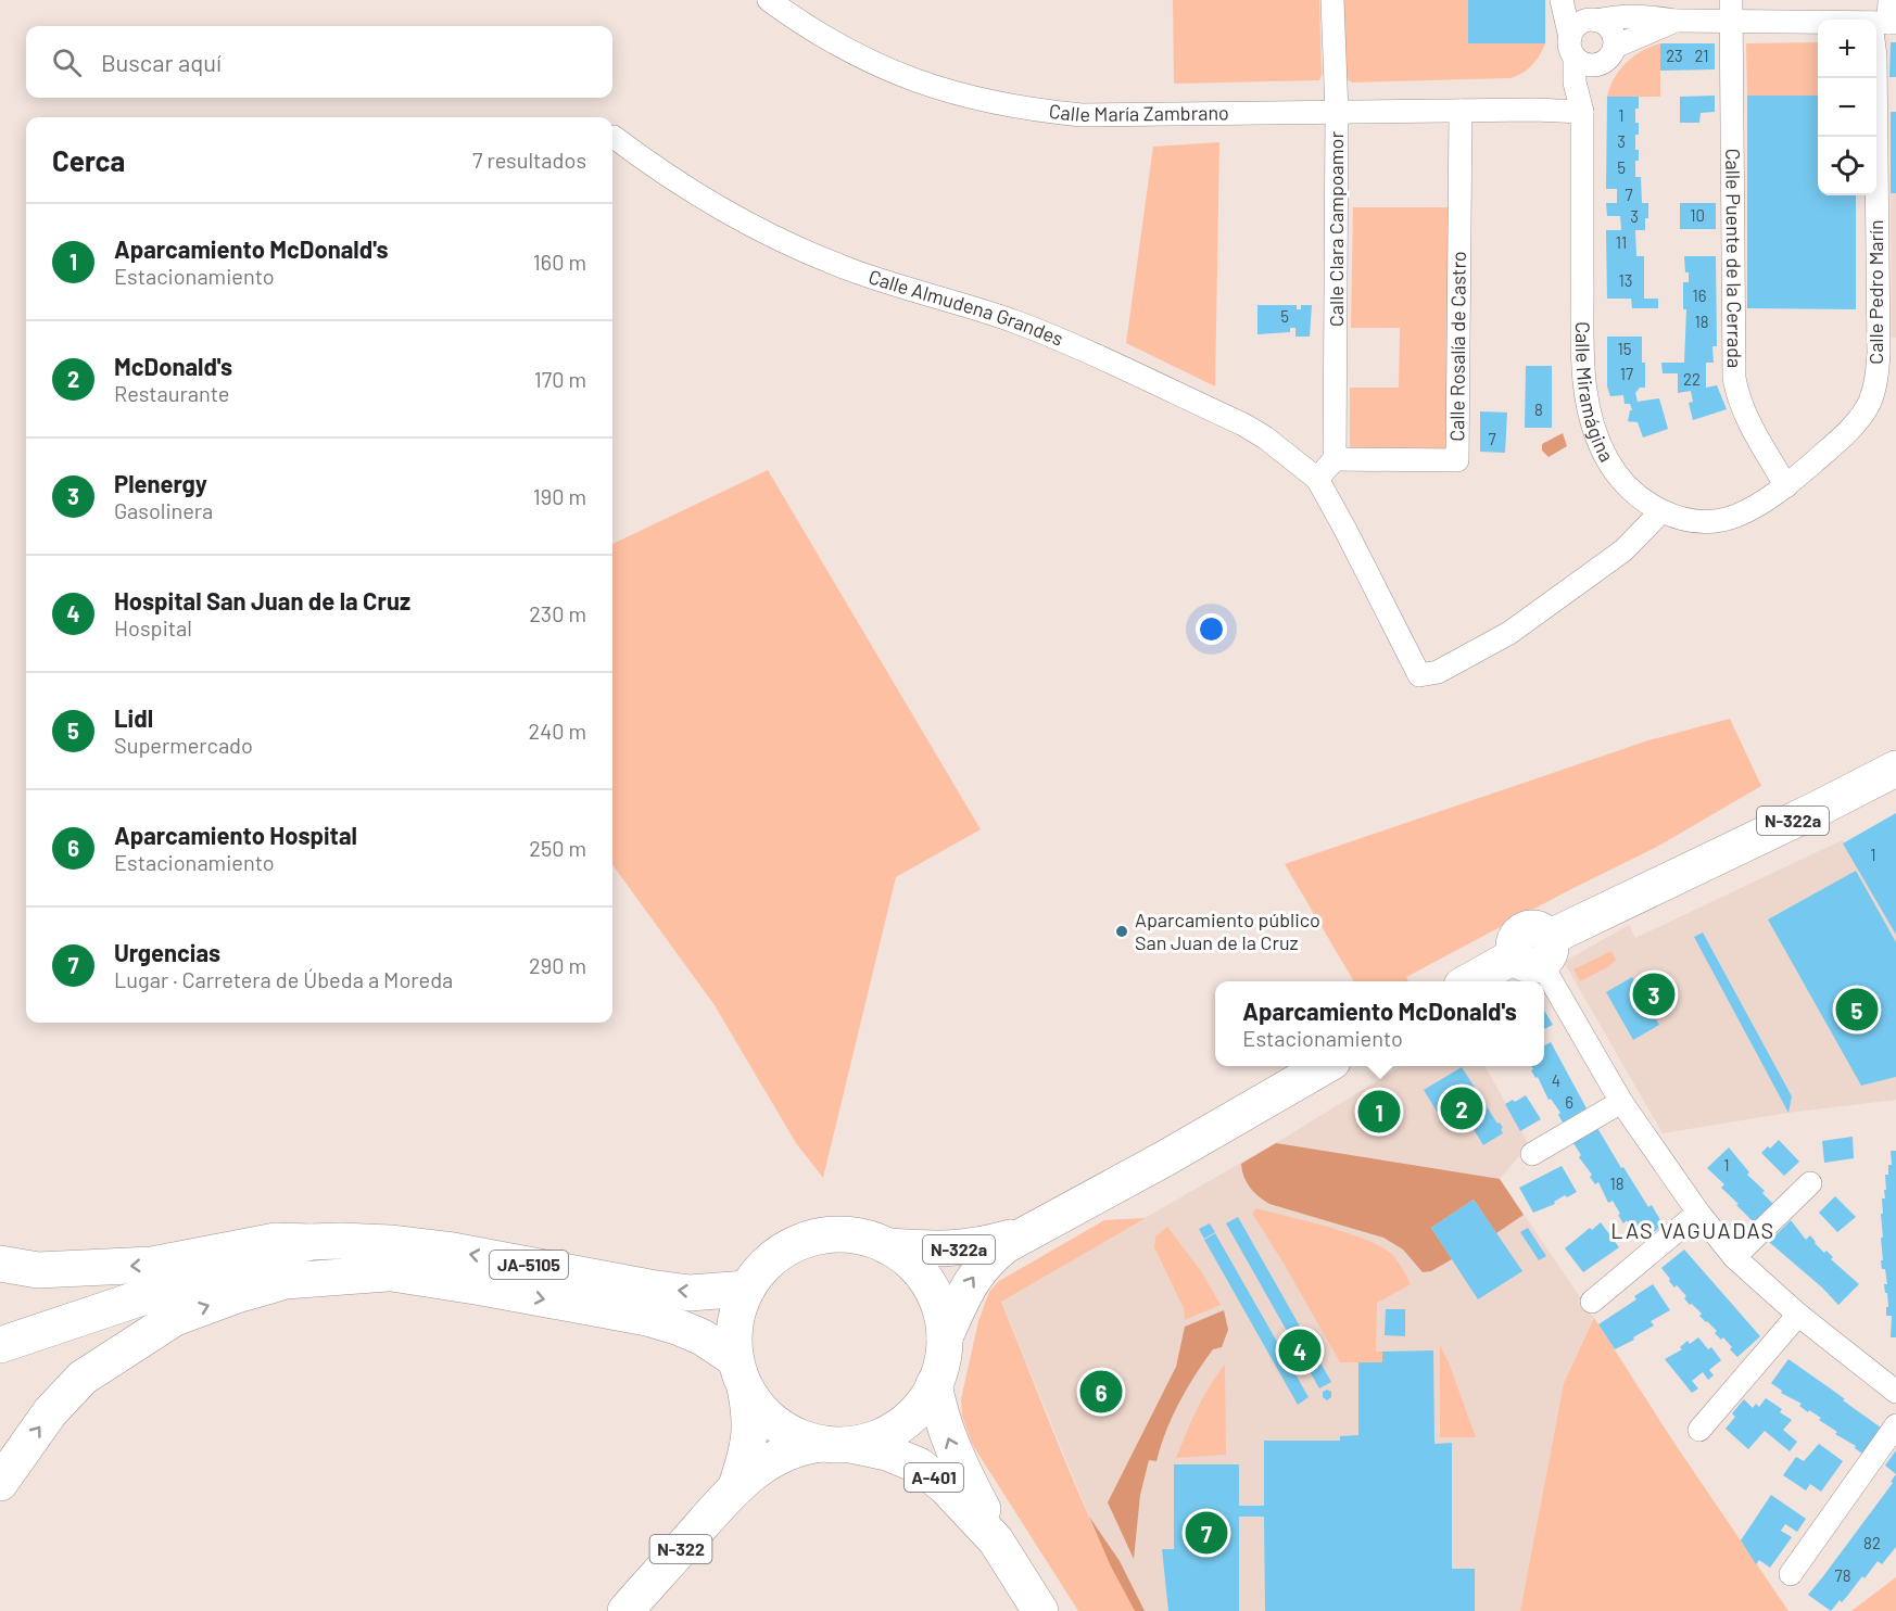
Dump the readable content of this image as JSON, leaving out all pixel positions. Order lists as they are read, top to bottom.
{
  "streets": {
    "main road": [
      "N-322a",
      "JA-5105",
      "A-401",
      "N-322"
    ],
    "street": [
      "Calle María Zambrano",
      "Calle Clara Campoamor",
      "Calle Puente de la Cerrada",
      "Calle Pedro Marín",
      "Calle Almudena Grandes",
      "Calle Rosalía de Castro",
      "Calle Miramágina"
    ]
  },
  "crossings": [
    ["Calle María Zambrano", "Calle Clara Campoamor"],
    ["Calle María Zambrano", "Calle Rosalía de Castro"],
    ["Calle María Zambrano", "Calle Miramágina"],
    ["Calle Clara Campoamor", "Calle Rosalía de Castro"],
    ["Calle Puente de la Cerrada", "Calle Pedro Marín"],
    ["Calle Puente de la Cerrada", "Calle Miramágina"],
    ["Calle Pedro Marín", "Calle Miramágina"],
    ["Calle Almudena Grandes", "Calle Miramágina"],
    ["N-322a", "JA-5105"],
    ["N-322a", "A-401"],
    ["JA-5105", "A-401"]
  ],
  "districts": ["LAS VAGUADAS"],
  "places": ["Aparcamiento público San Juan de la Cruz"],
  "house_numbers": [
    "23",
    "21",
    "1",
    "3",
    "5",
    "7",
    "10",
    "3",
    "11",
    "13",
    "16",
    "5",
    "18",
    "15",
    "17",
    "22",
    "8",
    "7",
    "1",
    "4",
    "6",
    "1",
    "18",
    "82",
    "78"
  ],
  "page": {
    "map_buttons": ["+", "−"],
    "search": "Buscar aquí",
    "heading": ["Cerca", "7 resultados"],
    "list": [
      {
        "mark": "1",
        "name": "Aparcamiento McDonald's",
        "note": "Estacionamiento",
        "value": "160 m"
      },
      {
        "mark": "2",
        "name": "McDonald's",
        "note": "Restaurante",
        "value": "170 m"
      },
      {
        "mark": "3",
        "name": "Plenergy",
        "note": "Gasolinera",
        "value": "190 m"
      },
      {
        "mark": "4",
        "name": "Hospital San Juan de la Cruz",
        "note": "Hospital",
        "value": "230 m"
      },
      {
        "mark": "5",
        "name": "Lidl",
        "note": "Supermercado",
        "value": "240 m"
      },
      {
        "mark": "6",
        "name": "Aparcamiento Hospital",
        "note": "Estacionamiento",
        "value": "250 m"
      },
      {
        "mark": "7",
        "name": "Urgencias",
        "note": "Lugar · Carretera de Úbeda a Moreda",
        "value": "290 m"
      }
    ],
    "pins": [
      "3",
      "5",
      "2",
      "1",
      "4",
      "6",
      "7"
    ],
    "popup": ["Aparcamiento McDonald's", "Estacionamiento"]
  }
}
